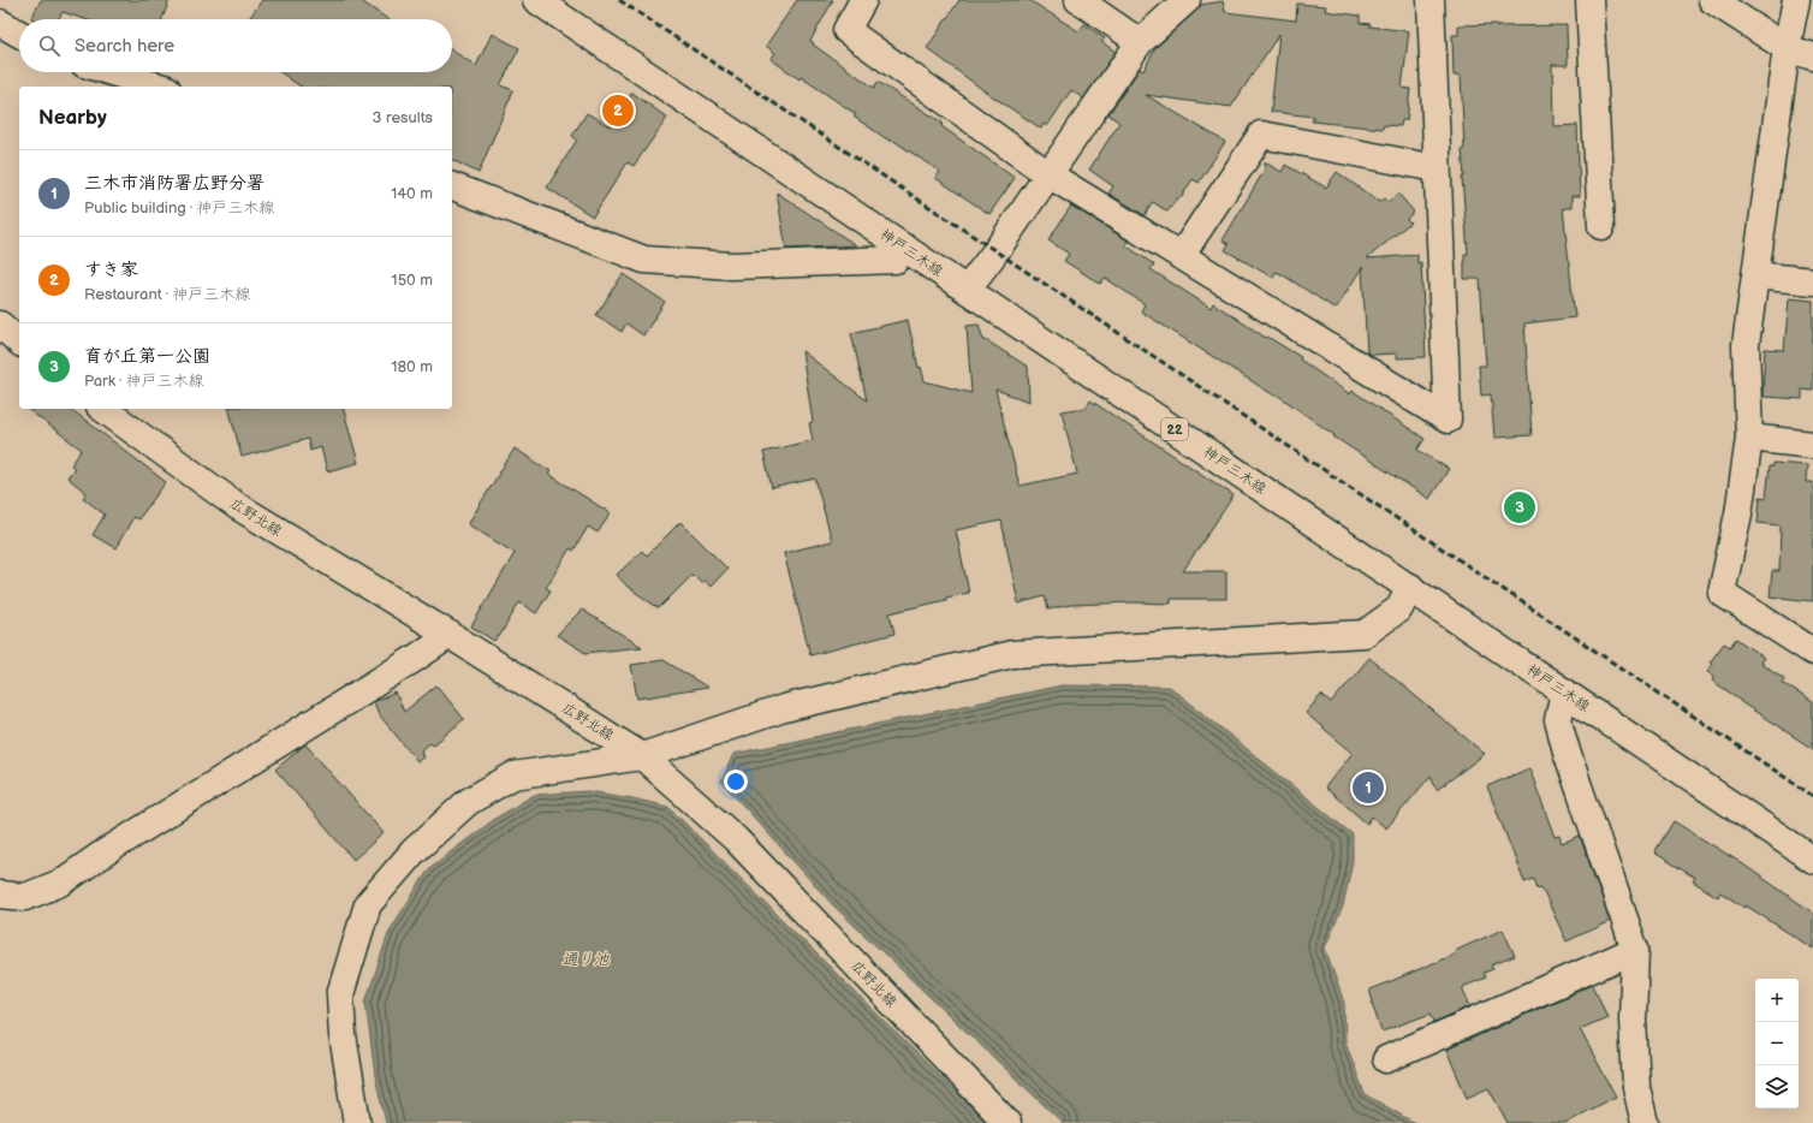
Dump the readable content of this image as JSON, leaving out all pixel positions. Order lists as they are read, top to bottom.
{
  "streets": {
    "street": ["神戸三木線", "22", "広野北線"]
  },
  "water": ["通り池"],
  "page": {
    "search": "Search here",
    "heading": ["Nearby", "3 results"],
    "pins": ["2", "3", "1"],
    "list": [
      {
        "mark": "1",
        "name": "三木市消防署広野分署",
        "note": "Public building · 神戸三木線",
        "value": "140 m"
      },
      {
        "mark": "2",
        "name": "すき家",
        "note": "Restaurant · 神戸三木線",
        "value": "150 m"
      },
      {
        "mark": "3",
        "name": "育が丘第一公園",
        "note": "Park · 神戸三木線",
        "value": "180 m"
      }
    ],
    "map_buttons": ["+", "−"]
  }
}
